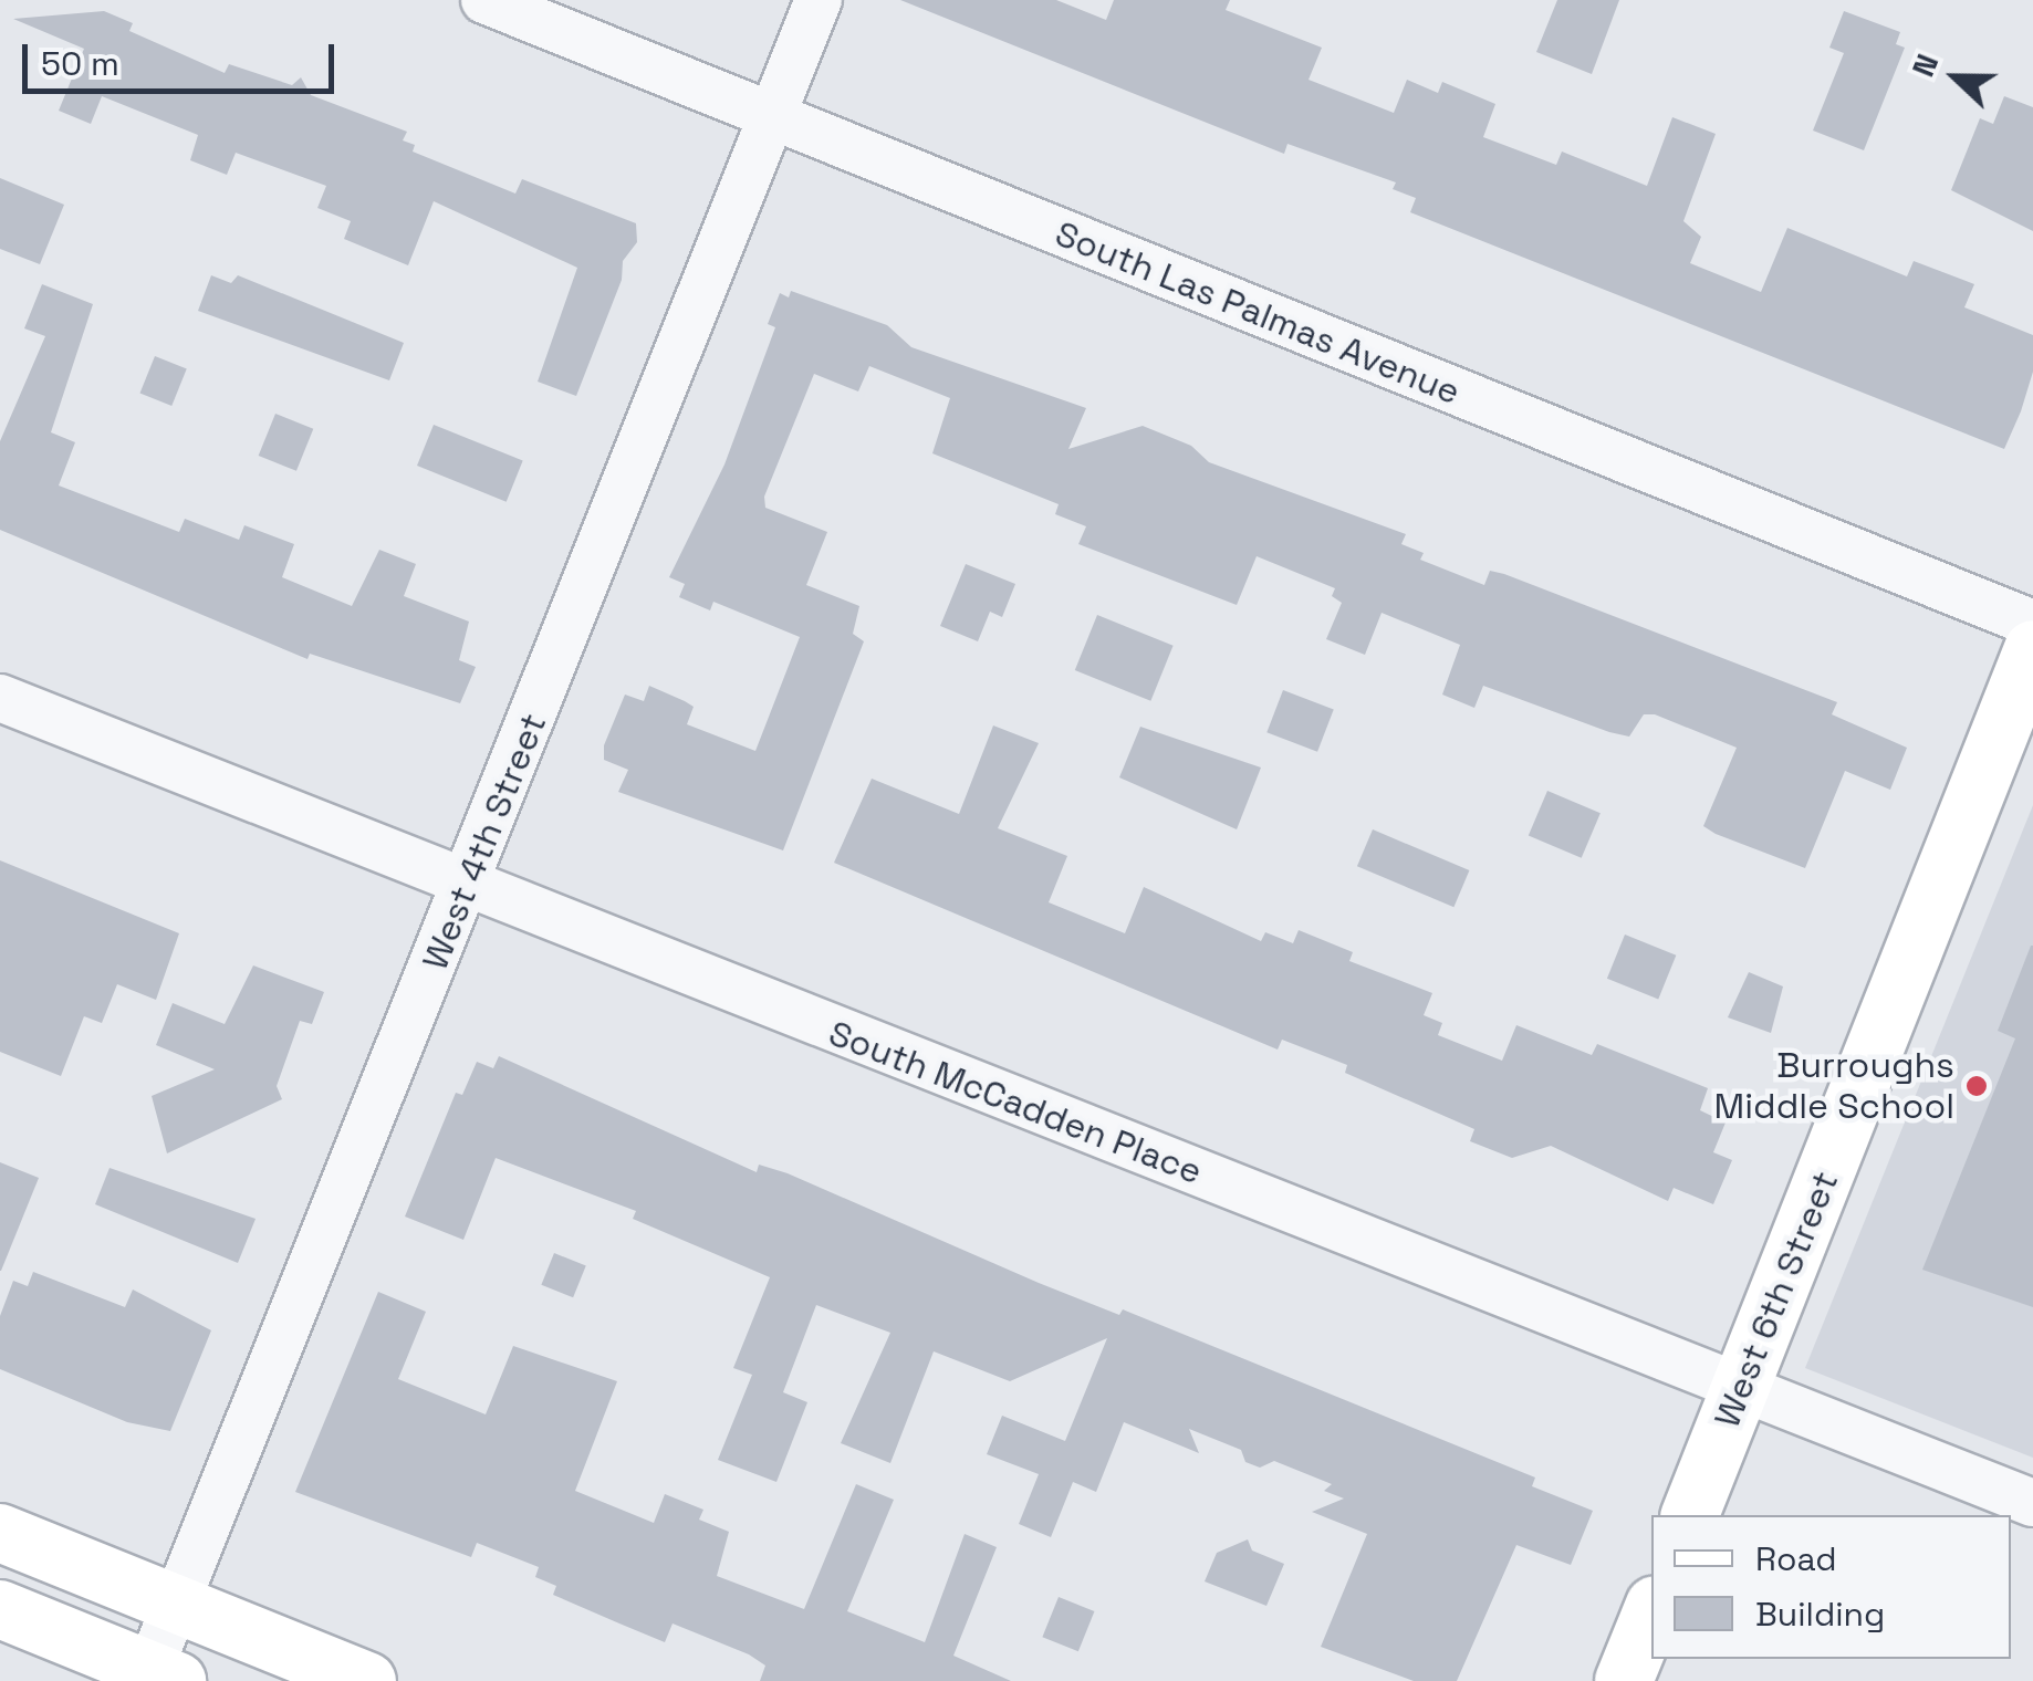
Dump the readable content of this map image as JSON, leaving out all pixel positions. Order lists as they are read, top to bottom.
{
  "streets": {
    "main road": ["West 6th Street"],
    "street": ["South Las Palmas Avenue", "West 4th Street", "South McCadden Place"]
  },
  "crossings": [
    ["South Las Palmas Avenue", "West 4th Street"],
    ["West 4th Street", "South McCadden Place"],
    ["South McCadden Place", "West 6th Street"]
  ],
  "places": ["Burroughs Middle School"],
  "legend": ["Road", "Building"],
  "scale_bar": "50 m",
  "north": "left"
}
